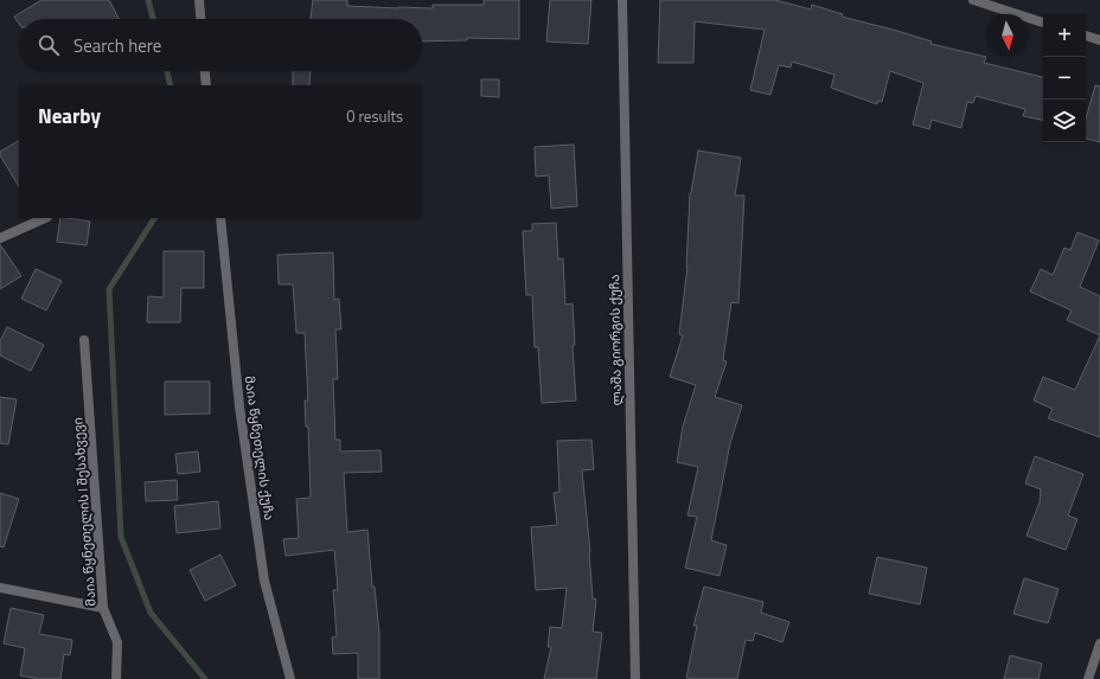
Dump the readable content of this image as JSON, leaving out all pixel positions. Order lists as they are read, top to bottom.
{
  "streets": {
    "street": ["ლაშა გიორგის ქუჩა", "მაია წყნეთელის ქუჩა", "მაია წყნეთელის I შესახვევი"]
  },
  "north": "bottom",
  "page": {
    "map_buttons": ["+", "−"],
    "search": "Search here",
    "heading": ["Nearby", "0 results"]
  }
}
